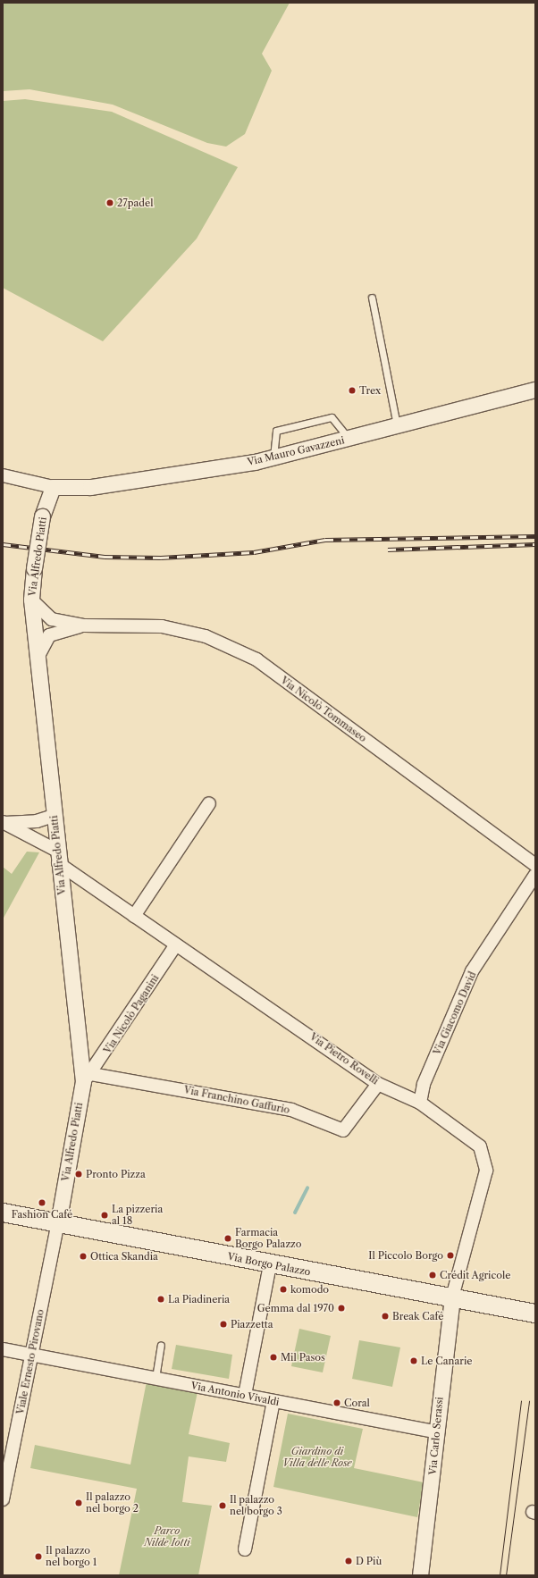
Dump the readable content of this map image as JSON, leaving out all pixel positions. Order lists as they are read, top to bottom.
{
  "streets": {
    "main road": ["Via Borgo Palazzo"],
    "street": [
      "Via Mauro Gavazzeni",
      "Via Alfredo Piatti",
      "Via Nicolò Tommaseo",
      "Via Giacomo David",
      "Via Nicolò Paganini",
      "Via Pietro Rovelli",
      "Via Franchino Gaffurio",
      "Viale Ernesto Pirovano",
      "Via Antonio Vivaldi",
      "Via Carlo Serassi"
    ]
  },
  "crossings": [
    ["Via Mauro Gavazzeni", "Via Alfredo Piatti"],
    ["Via Alfredo Piatti", "Via Nicolò Tommaseo"],
    ["Via Alfredo Piatti", "Via Nicolò Paganini"],
    ["Via Alfredo Piatti", "Via Pietro Rovelli"],
    ["Via Alfredo Piatti", "Via Franchino Gaffurio"],
    ["Via Alfredo Piatti", "Via Borgo Palazzo"],
    ["Via Alfredo Piatti", "Viale Ernesto Pirovano"],
    ["Via Giacomo David", "Via Pietro Rovelli"],
    ["Via Nicolò Paganini", "Via Pietro Rovelli"],
    ["Via Nicolò Paganini", "Via Franchino Gaffurio"],
    ["Via Pietro Rovelli", "Via Franchino Gaffurio"],
    ["Via Pietro Rovelli", "Via Borgo Palazzo"],
    ["Via Pietro Rovelli", "Via Carlo Serassi"],
    ["Via Borgo Palazzo", "Viale Ernesto Pirovano"],
    ["Via Borgo Palazzo", "Via Carlo Serassi"],
    ["Viale Ernesto Pirovano", "Via Antonio Vivaldi"],
    ["Via Antonio Vivaldi", "Via Carlo Serassi"]
  ],
  "parks": ["Giardino di Villa delle Rose", "Parco Nilde Iotti"],
  "places": [
    "27padel",
    "Trex",
    "Pronto Pizza",
    "Fashion Café",
    "La pizzeria al 18",
    "Farmacia Borgo Palazzo",
    "Il Piccolo Borgo",
    "Ottica Skandia",
    "Crédit Agricole",
    "komodo",
    "La Piadineria",
    "Gemma dal 1970",
    "Break Café",
    "Piazzetta",
    "Mil Pasos",
    "Le Canarie",
    "Coral",
    "Il palazzo nel borgo 2",
    "Il palazzo nel borgo 3",
    "Il palazzo nel borgo 1",
    "D Più"
  ]
}
